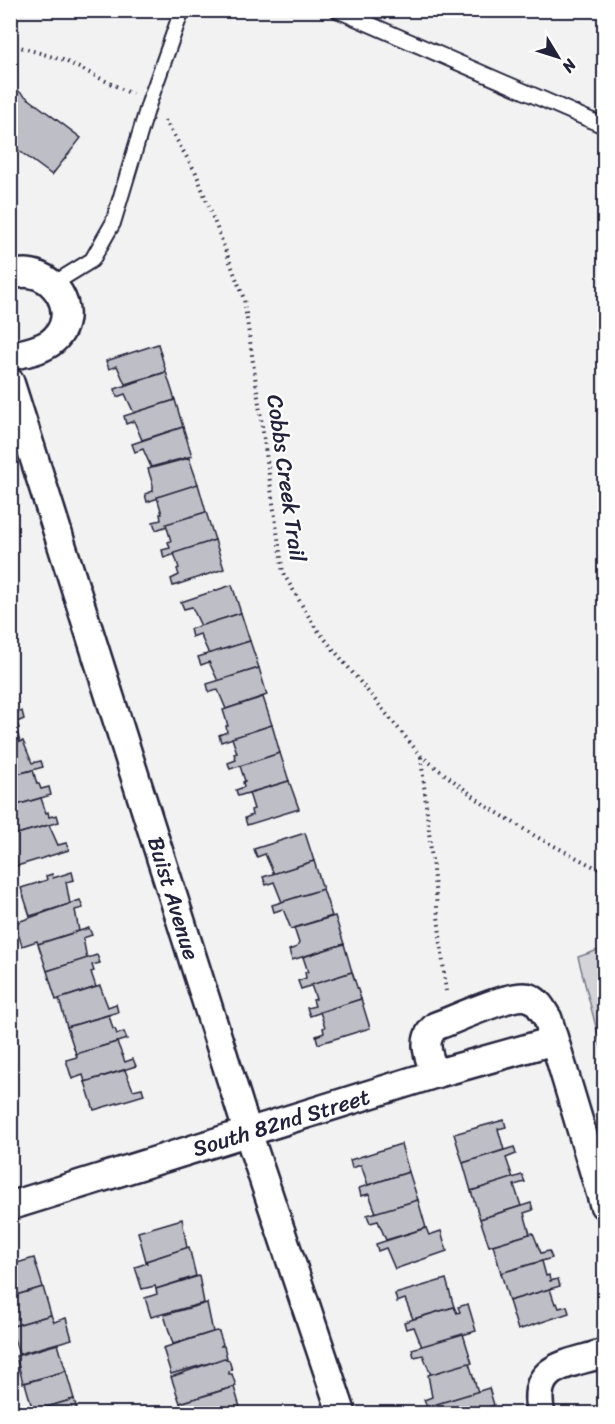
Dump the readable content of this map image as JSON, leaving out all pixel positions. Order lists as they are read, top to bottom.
{
  "streets": {
    "street": ["Buist Avenue", "South 82nd Street"],
    "path": ["Cobbs Creek Trail"]
  },
  "crossings": [
    ["Buist Avenue", "South 82nd Street"]
  ],
  "north": "bottom right"
}
